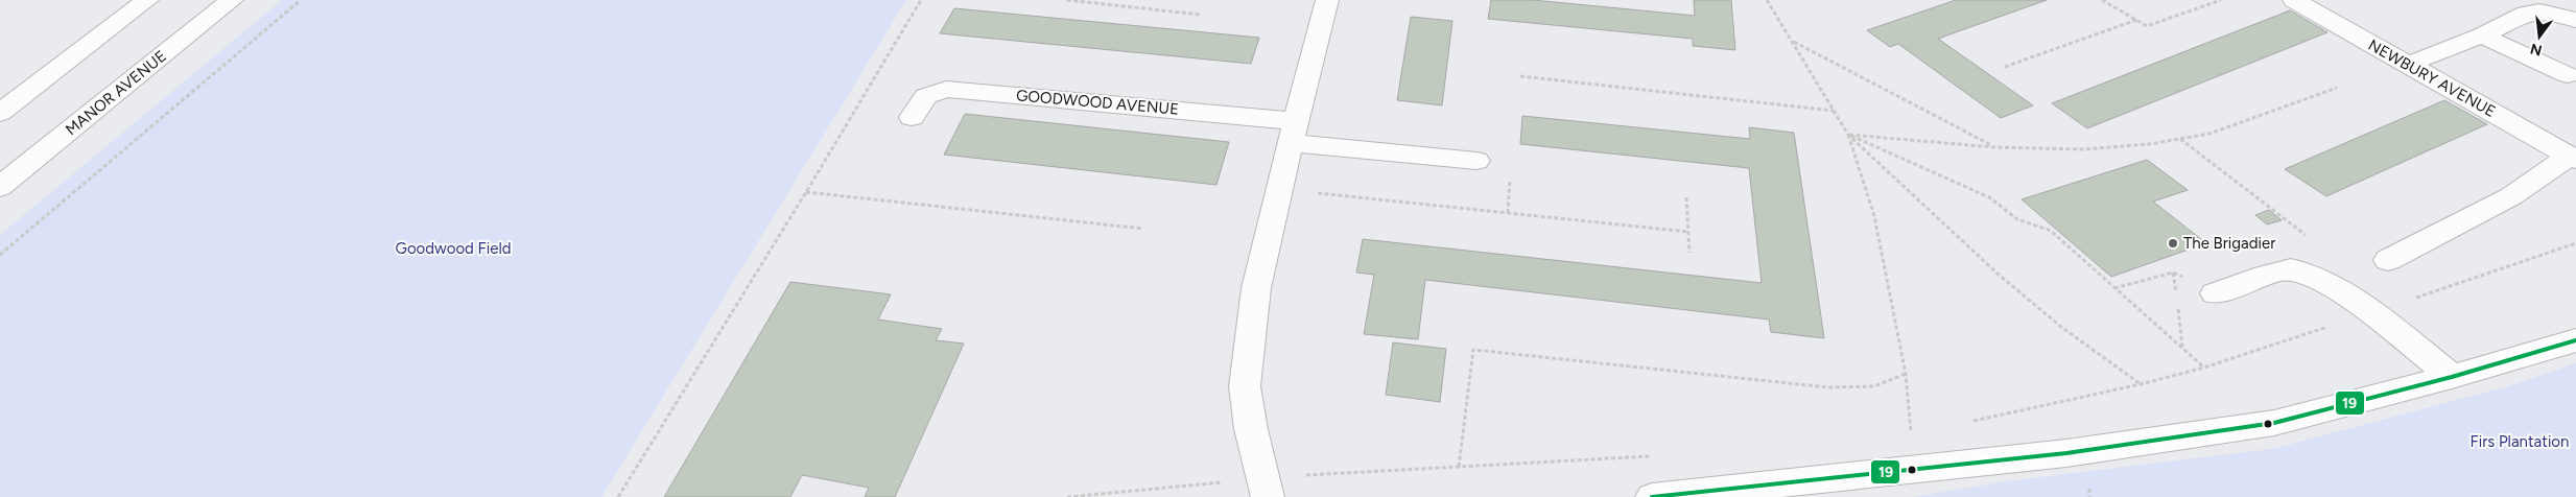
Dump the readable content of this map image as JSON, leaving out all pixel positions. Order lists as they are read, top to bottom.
{
  "streets": {
    "street": ["NEWBURY AVENUE", "MANOR AVENUE", "GOODWOOD AVENUE"]
  },
  "parks": ["Goodwood Field", "Firs Plantation"],
  "places": ["The Brigadier"],
  "lines": ["transit line 19"],
  "north": "bottom"
}
